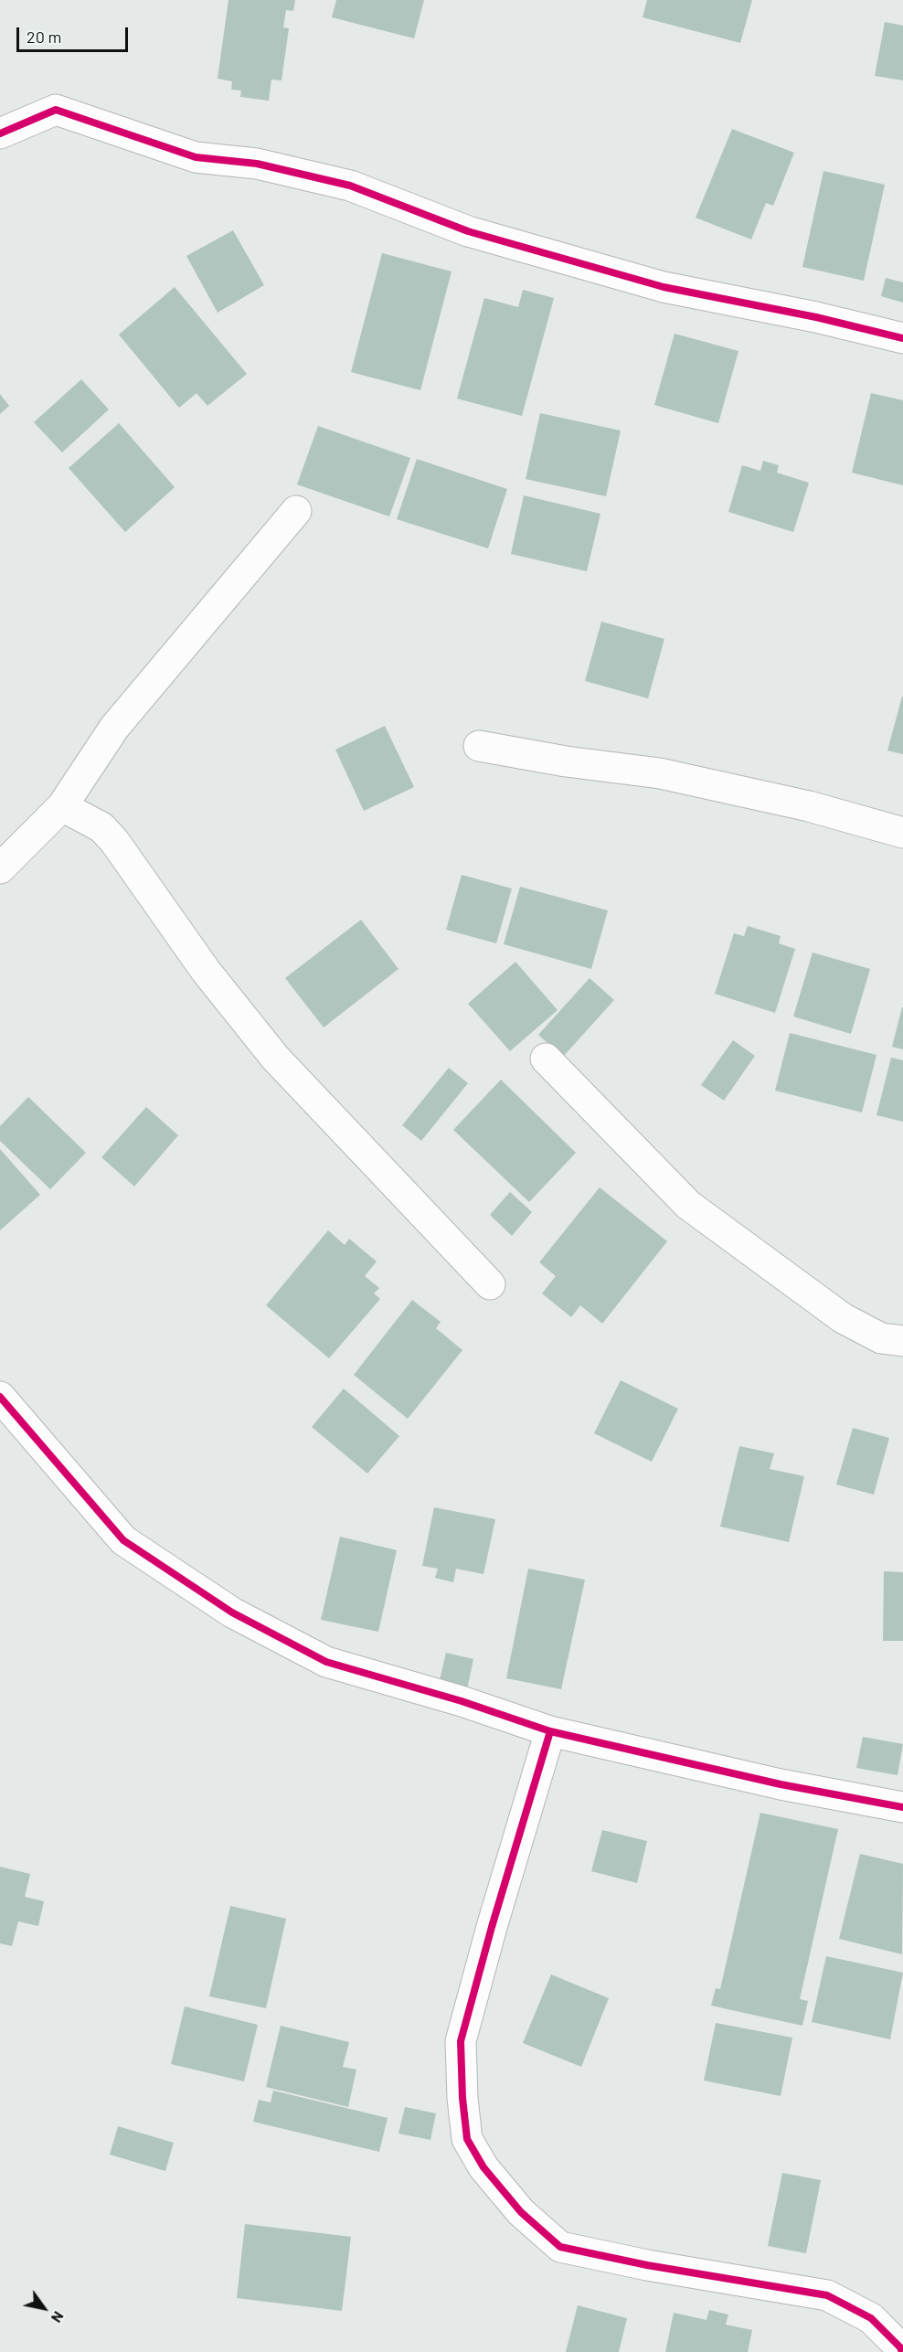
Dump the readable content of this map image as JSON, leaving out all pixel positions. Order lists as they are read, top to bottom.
{
  "scale_bar": "20 m",
  "north": "bottom right"
}
